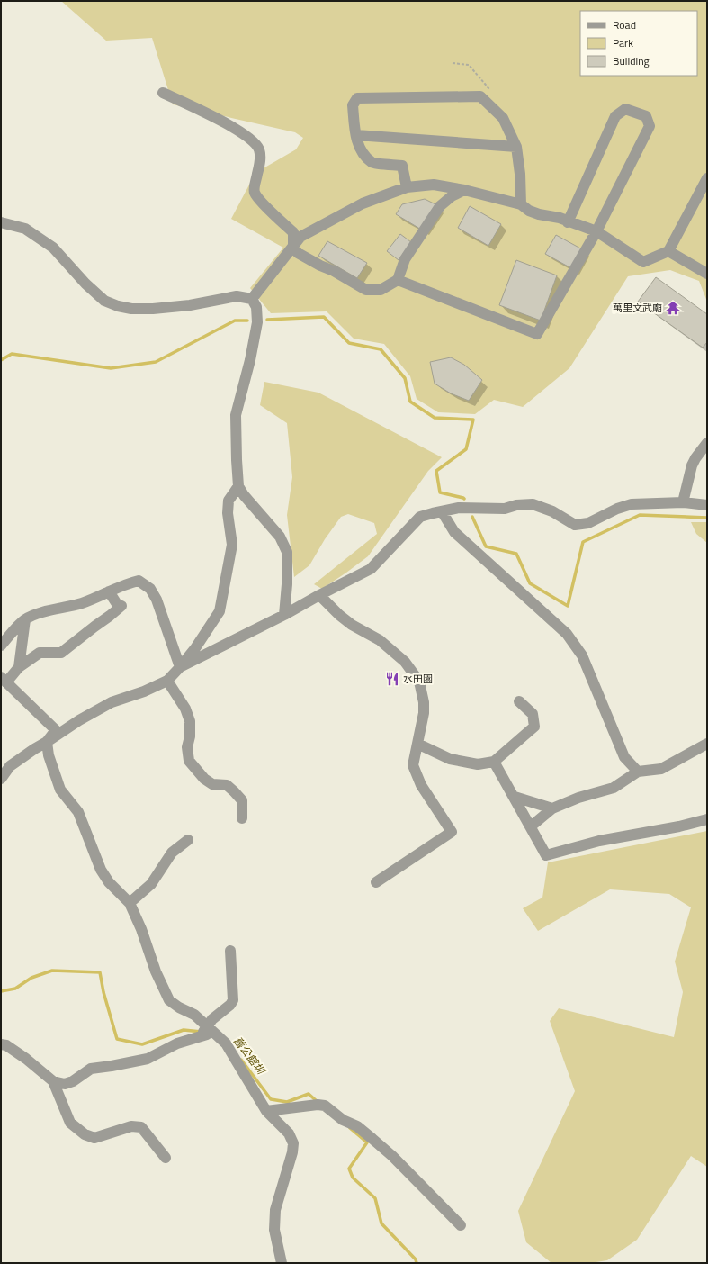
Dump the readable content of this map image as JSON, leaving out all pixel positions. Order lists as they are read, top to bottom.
{
  "water": ["舊公館圳"],
  "places": {
    "temple": ["萬里文武廟"],
    "restaurant": ["水田園"]
  },
  "legend": ["Road", "Park", "Building"]
}
